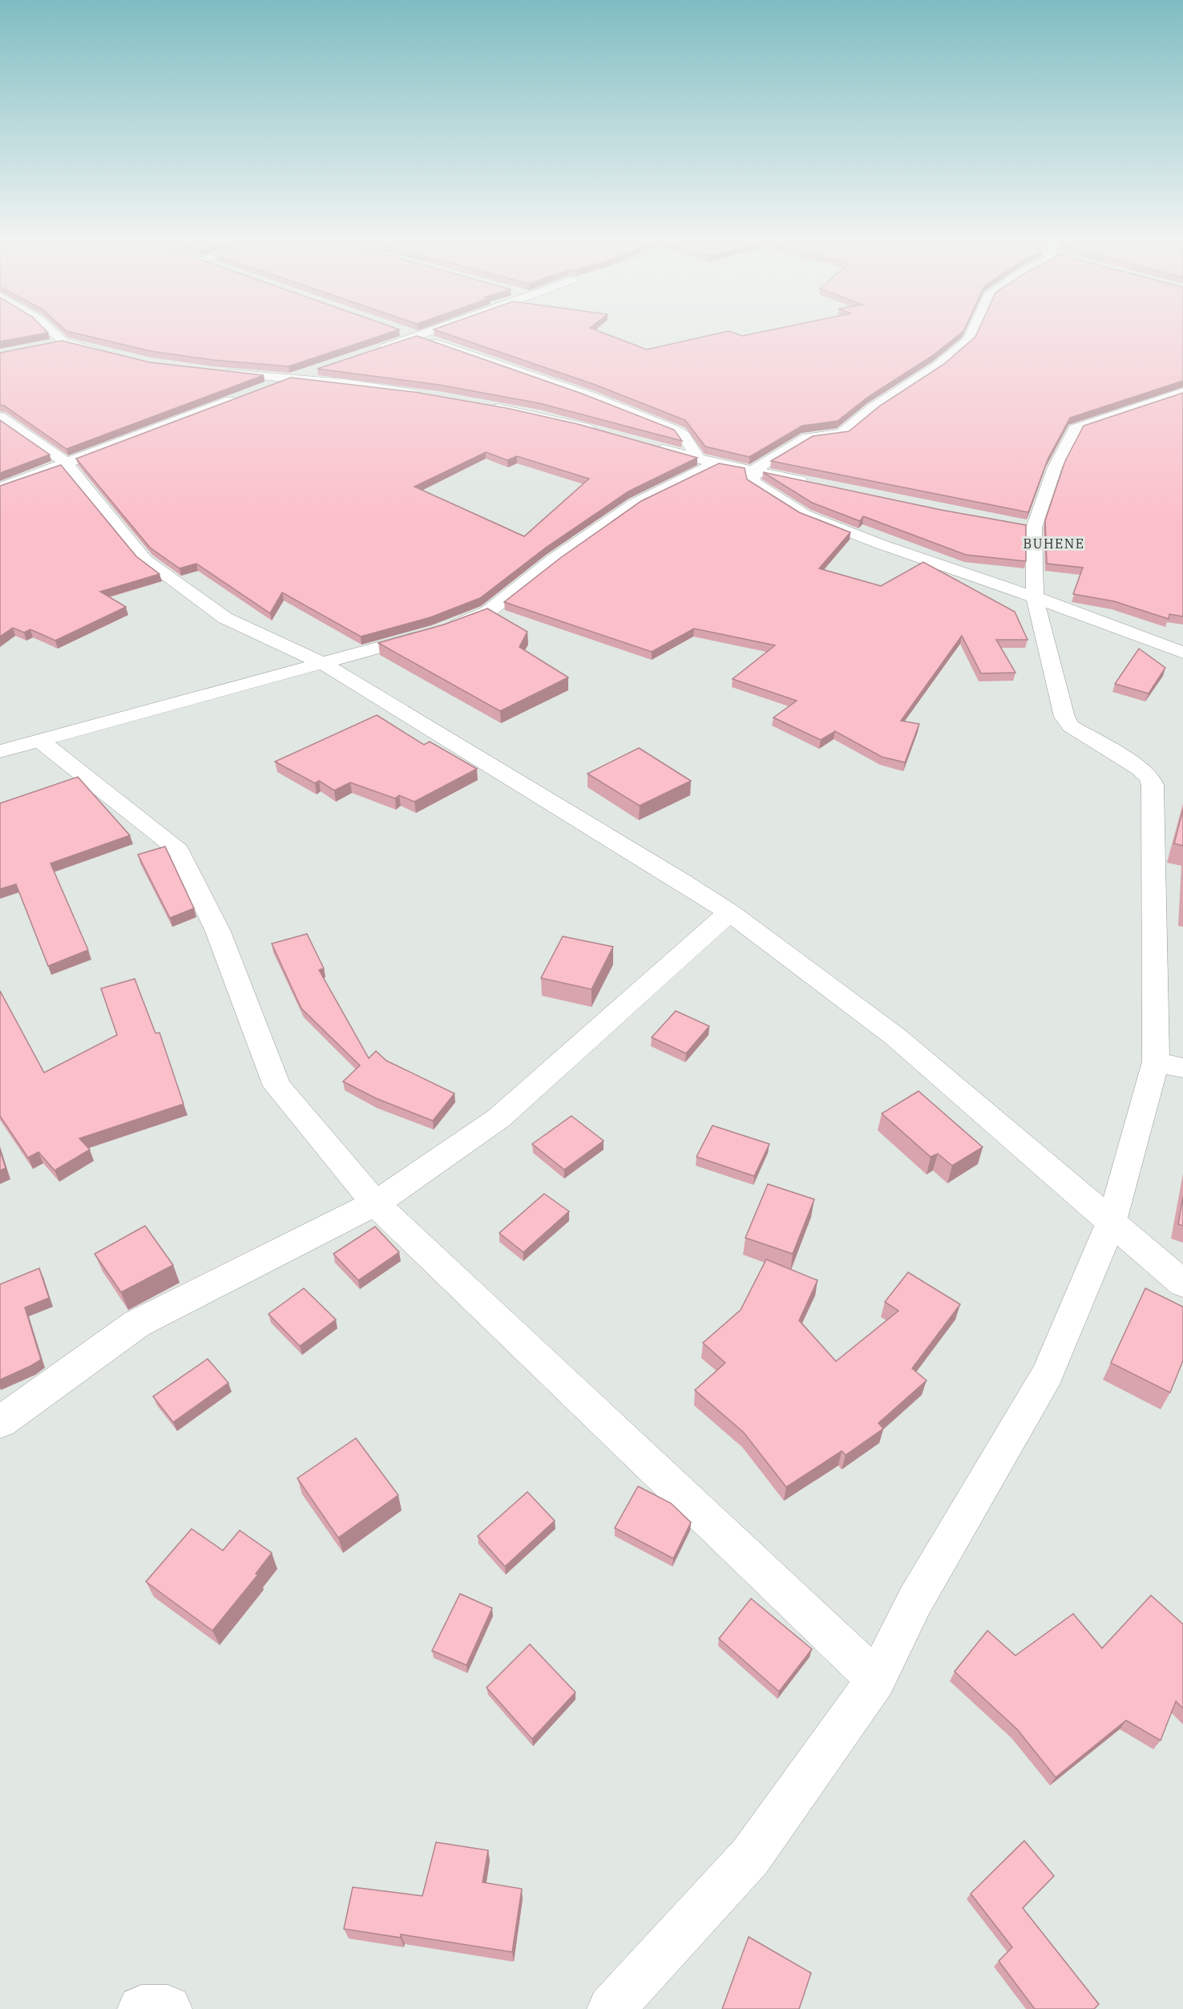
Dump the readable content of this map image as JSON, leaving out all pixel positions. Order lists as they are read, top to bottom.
{
  "districts": ["BUHENE"]
}
